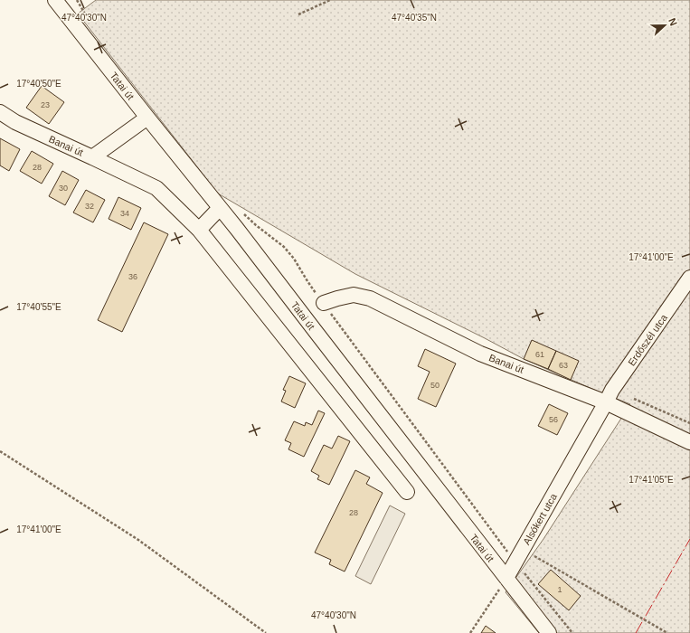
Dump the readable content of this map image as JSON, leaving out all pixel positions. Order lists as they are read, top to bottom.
{
  "streets": {
    "street": [
      "Tatai út",
      "Banai út",
      "Erdőszél utca",
      "Alsókert utca"
    ]
  },
  "crossings": [
    ["Tatai út", "Banai út"],
    ["Tatai út", "Alsókert utca"],
    ["Banai út", "Erdőszél utca"],
    ["Banai út", "Alsókert utca"],
    ["Erdőszél utca", "Alsókert utca"]
  ],
  "house_numbers": [
    "23",
    "28",
    "30",
    "32",
    "34",
    "36",
    "61",
    "63",
    "50",
    "56",
    "28",
    "1"
  ],
  "north": "right",
  "coordinates": [
    "47°40'30\"N",
    "47°40'35\"N",
    "17°40'50\"E",
    "17°41'00\"E",
    "17°40'55\"E",
    "17°41'05\"E"
  ]
}
